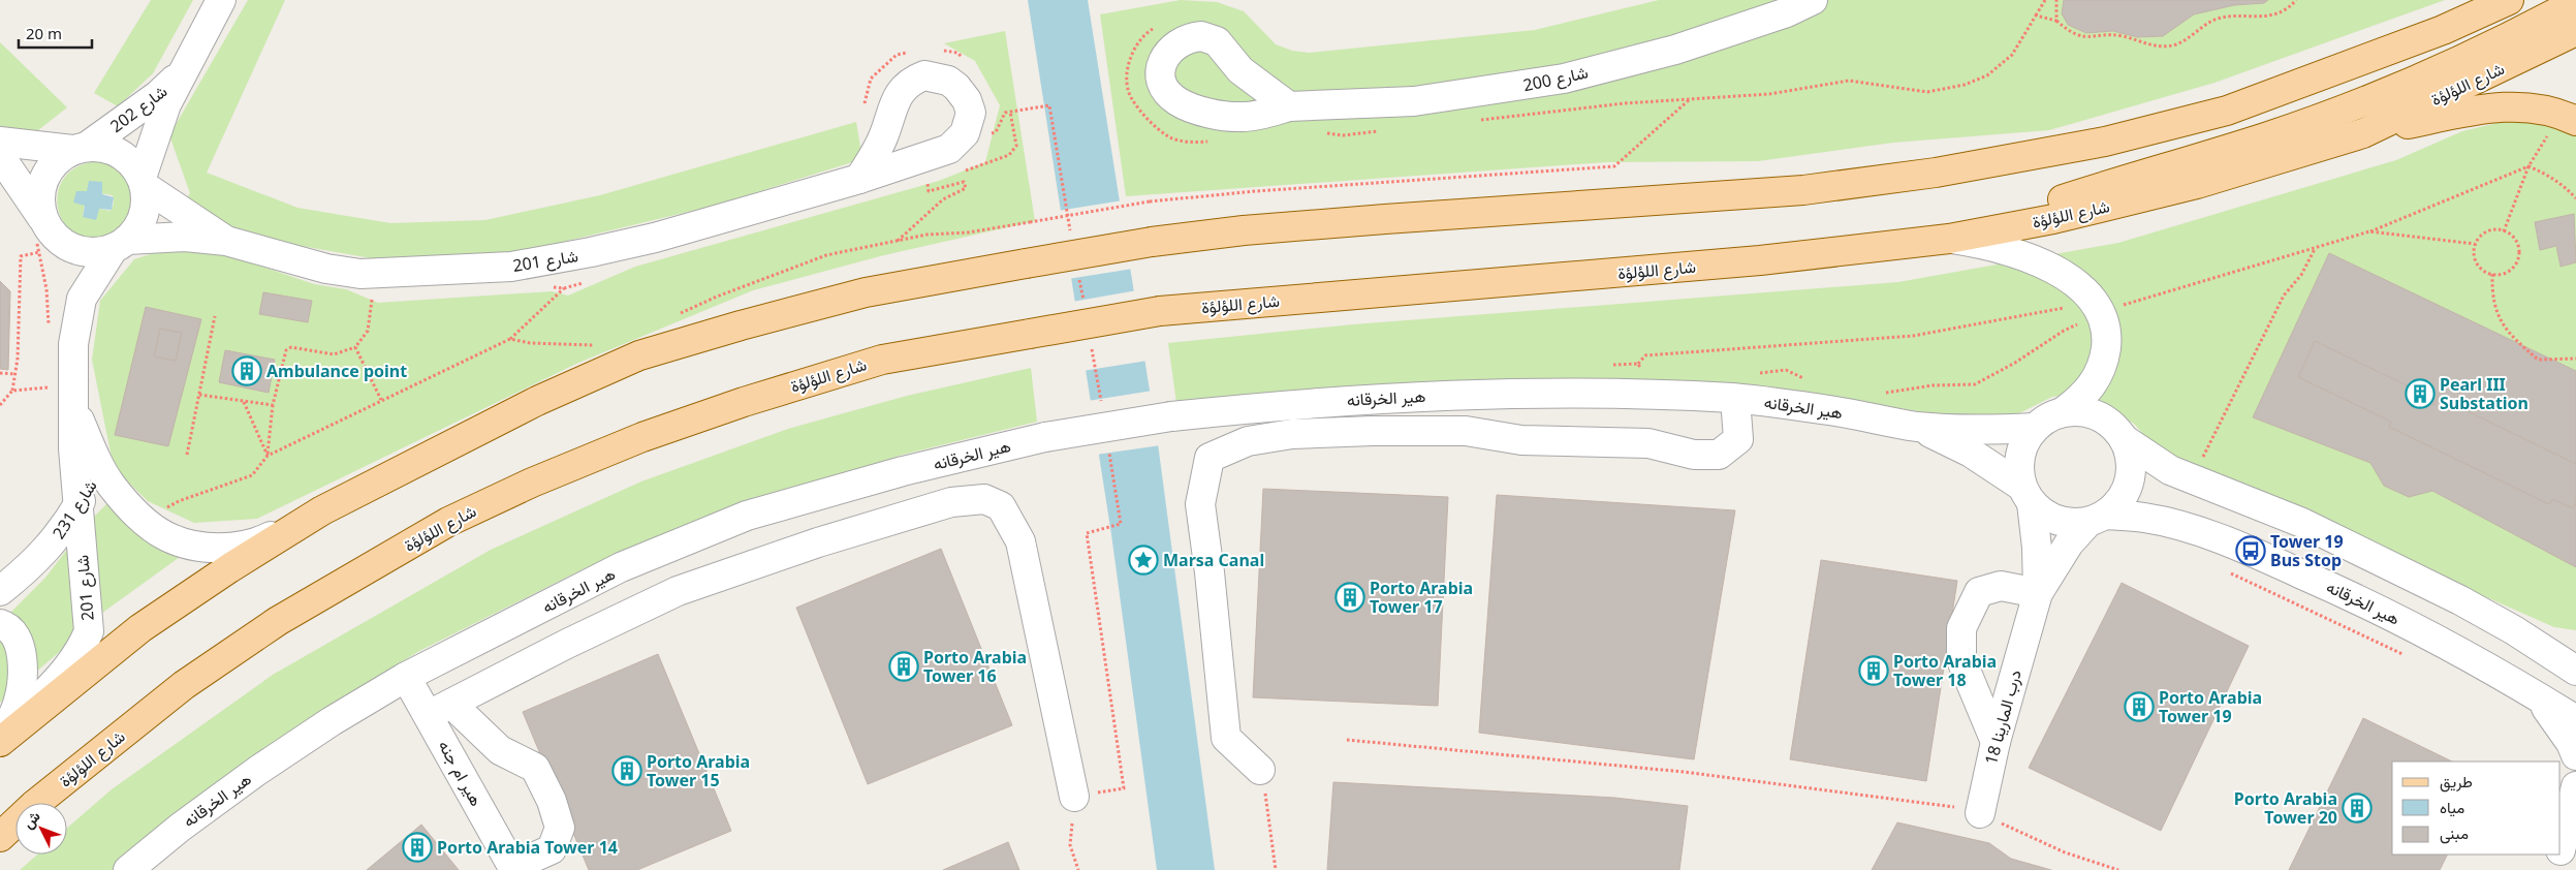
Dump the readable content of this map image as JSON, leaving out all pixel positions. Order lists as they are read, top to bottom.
{
  "streets": {
    "main road": ["شارع اللؤلؤة"],
    "street": [
      "شارع 200",
      "شارع 202",
      "شارع 201",
      "هير الخرقانه",
      "شارع 231",
      "درب المارينا 18",
      "هير ام جنه"
    ]
  },
  "crossings": [
    ["شارع 202", "شارع 201"],
    ["شارع 201", "شارع 231"],
    ["هير الخرقانه", "درب المارينا 18"],
    ["هير الخرقانه", "هير ام جنه"]
  ],
  "places": {
    "building": [
      "Ambulance point",
      "Pearl III Substation",
      "Porto Arabia Tower 17",
      "Porto Arabia Tower 16",
      "Porto Arabia Tower 18",
      "Porto Arabia Tower 19",
      "Porto Arabia Tower 15",
      "Porto Arabia Tower 20",
      "Porto Arabia Tower 14"
    ],
    "bus stop": ["Tower 19 Bus Stop"],
    "place": ["Marsa Canal"]
  },
  "legend": ["طريق", "مياه", "مبنى"],
  "scale_bar": "20 m",
  "north": "top left"
}
